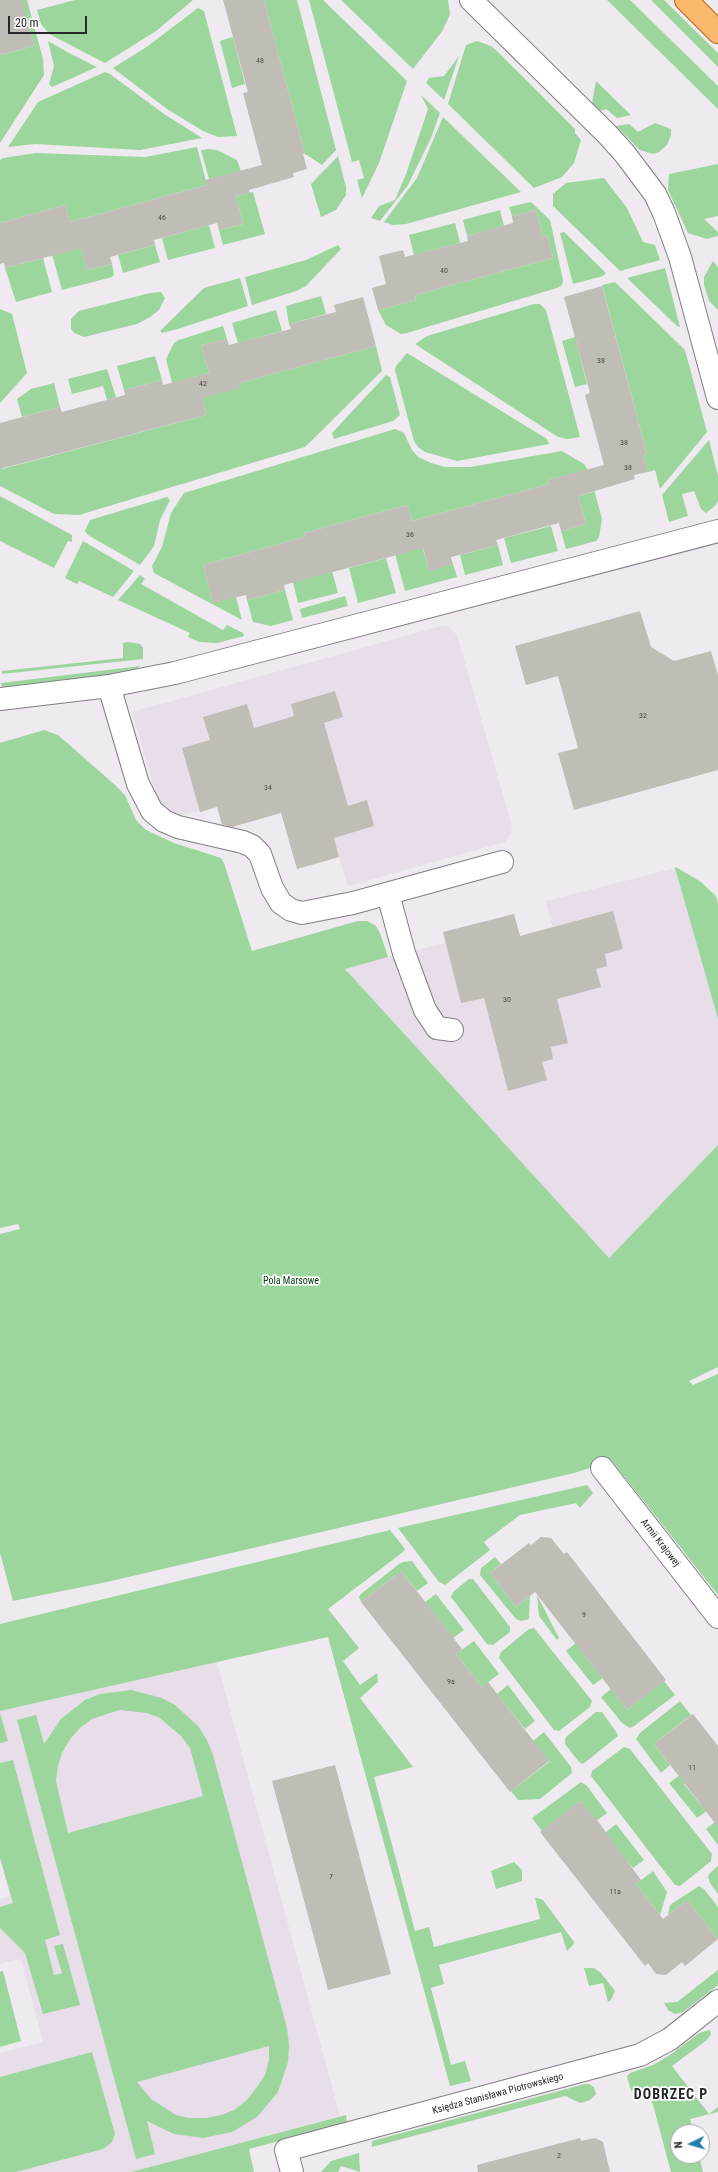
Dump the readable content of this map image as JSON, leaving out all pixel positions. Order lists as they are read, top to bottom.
{
  "streets": {
    "street": ["Armii Krajowej", "Księdza Stanisława Piotrowskiego"]
  },
  "districts": ["DOBRZEC P"],
  "parks": ["Pola Marsowe"],
  "house_numbers": [
    "48",
    "46",
    "40",
    "38",
    "42",
    "38",
    "38",
    "36",
    "32",
    "34",
    "30",
    "9",
    "9a",
    "11",
    "7",
    "11a",
    "2"
  ],
  "scale_bar": "20 m",
  "north": "left"
}
